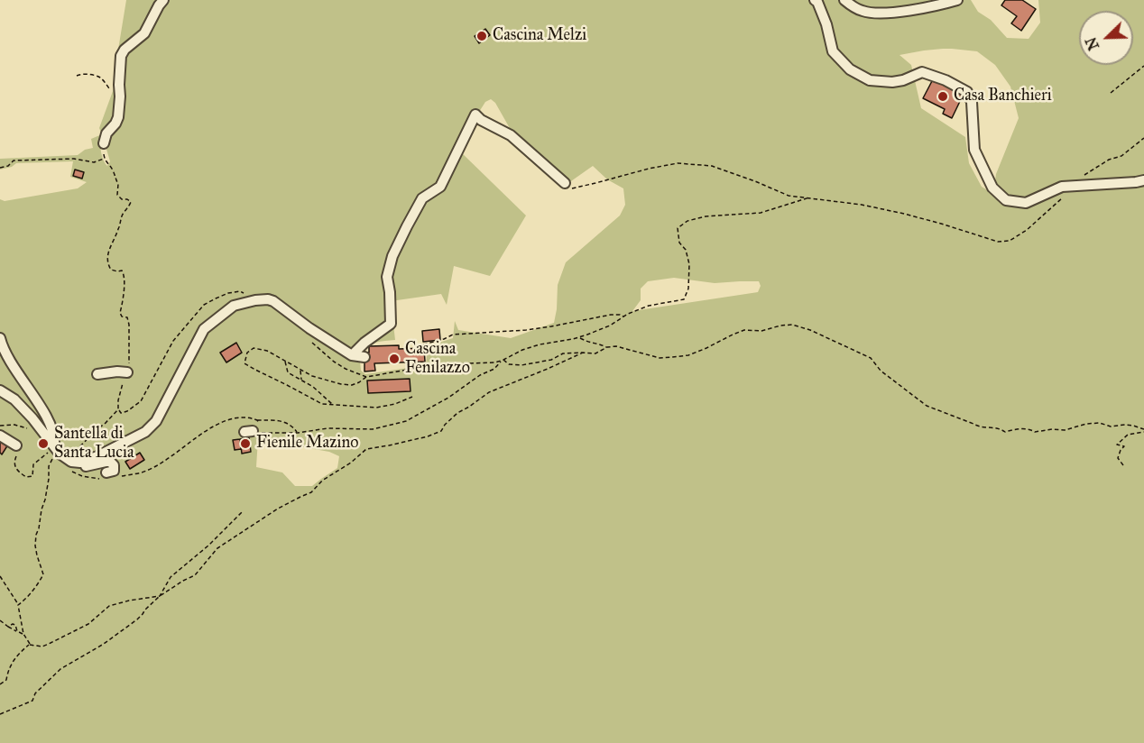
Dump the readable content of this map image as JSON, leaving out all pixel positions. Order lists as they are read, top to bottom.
{
  "places": [
    "Cascina Melzi",
    "Casa Banchieri",
    "Cascina Fenilazzo",
    "Santella di Santa Lucia",
    "Fienile Mazino"
  ],
  "north": "bottom left"
}
